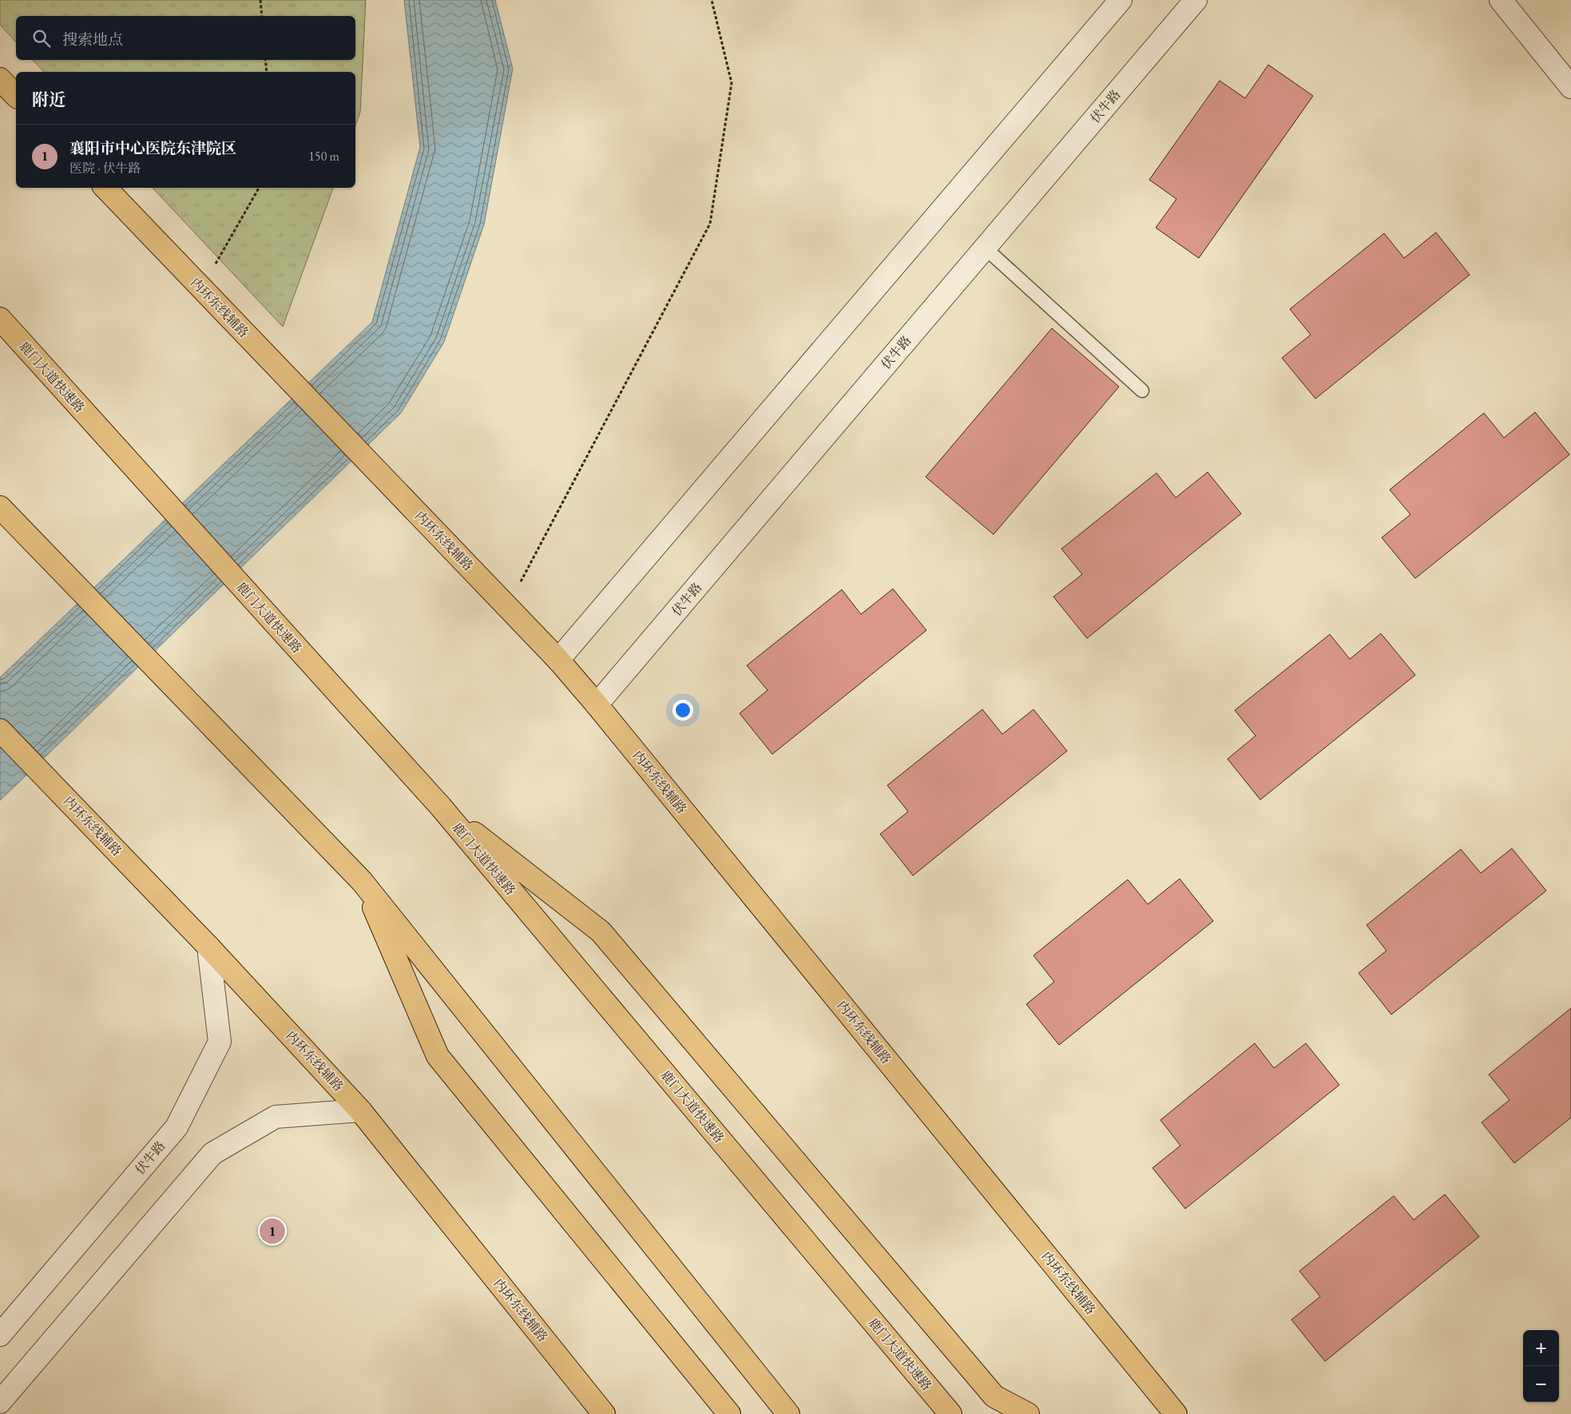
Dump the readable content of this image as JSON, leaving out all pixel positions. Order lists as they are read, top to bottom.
{
  "streets": {
    "main road": ["内环东线辅路", "鹿门大道快速路"],
    "street": ["伏牛路"]
  },
  "crossings": [
    ["伏牛路", "内环东线辅路"]
  ],
  "page": {
    "search": "搜索地点",
    "heading": "附近",
    "list": [
      {
        "mark": "1",
        "name": "襄阳市中心医院东津院区",
        "note": "医院 · 伏牛路",
        "value": "150 m"
      }
    ],
    "pins": "1",
    "map_buttons": ["+", "−"]
  }
}
